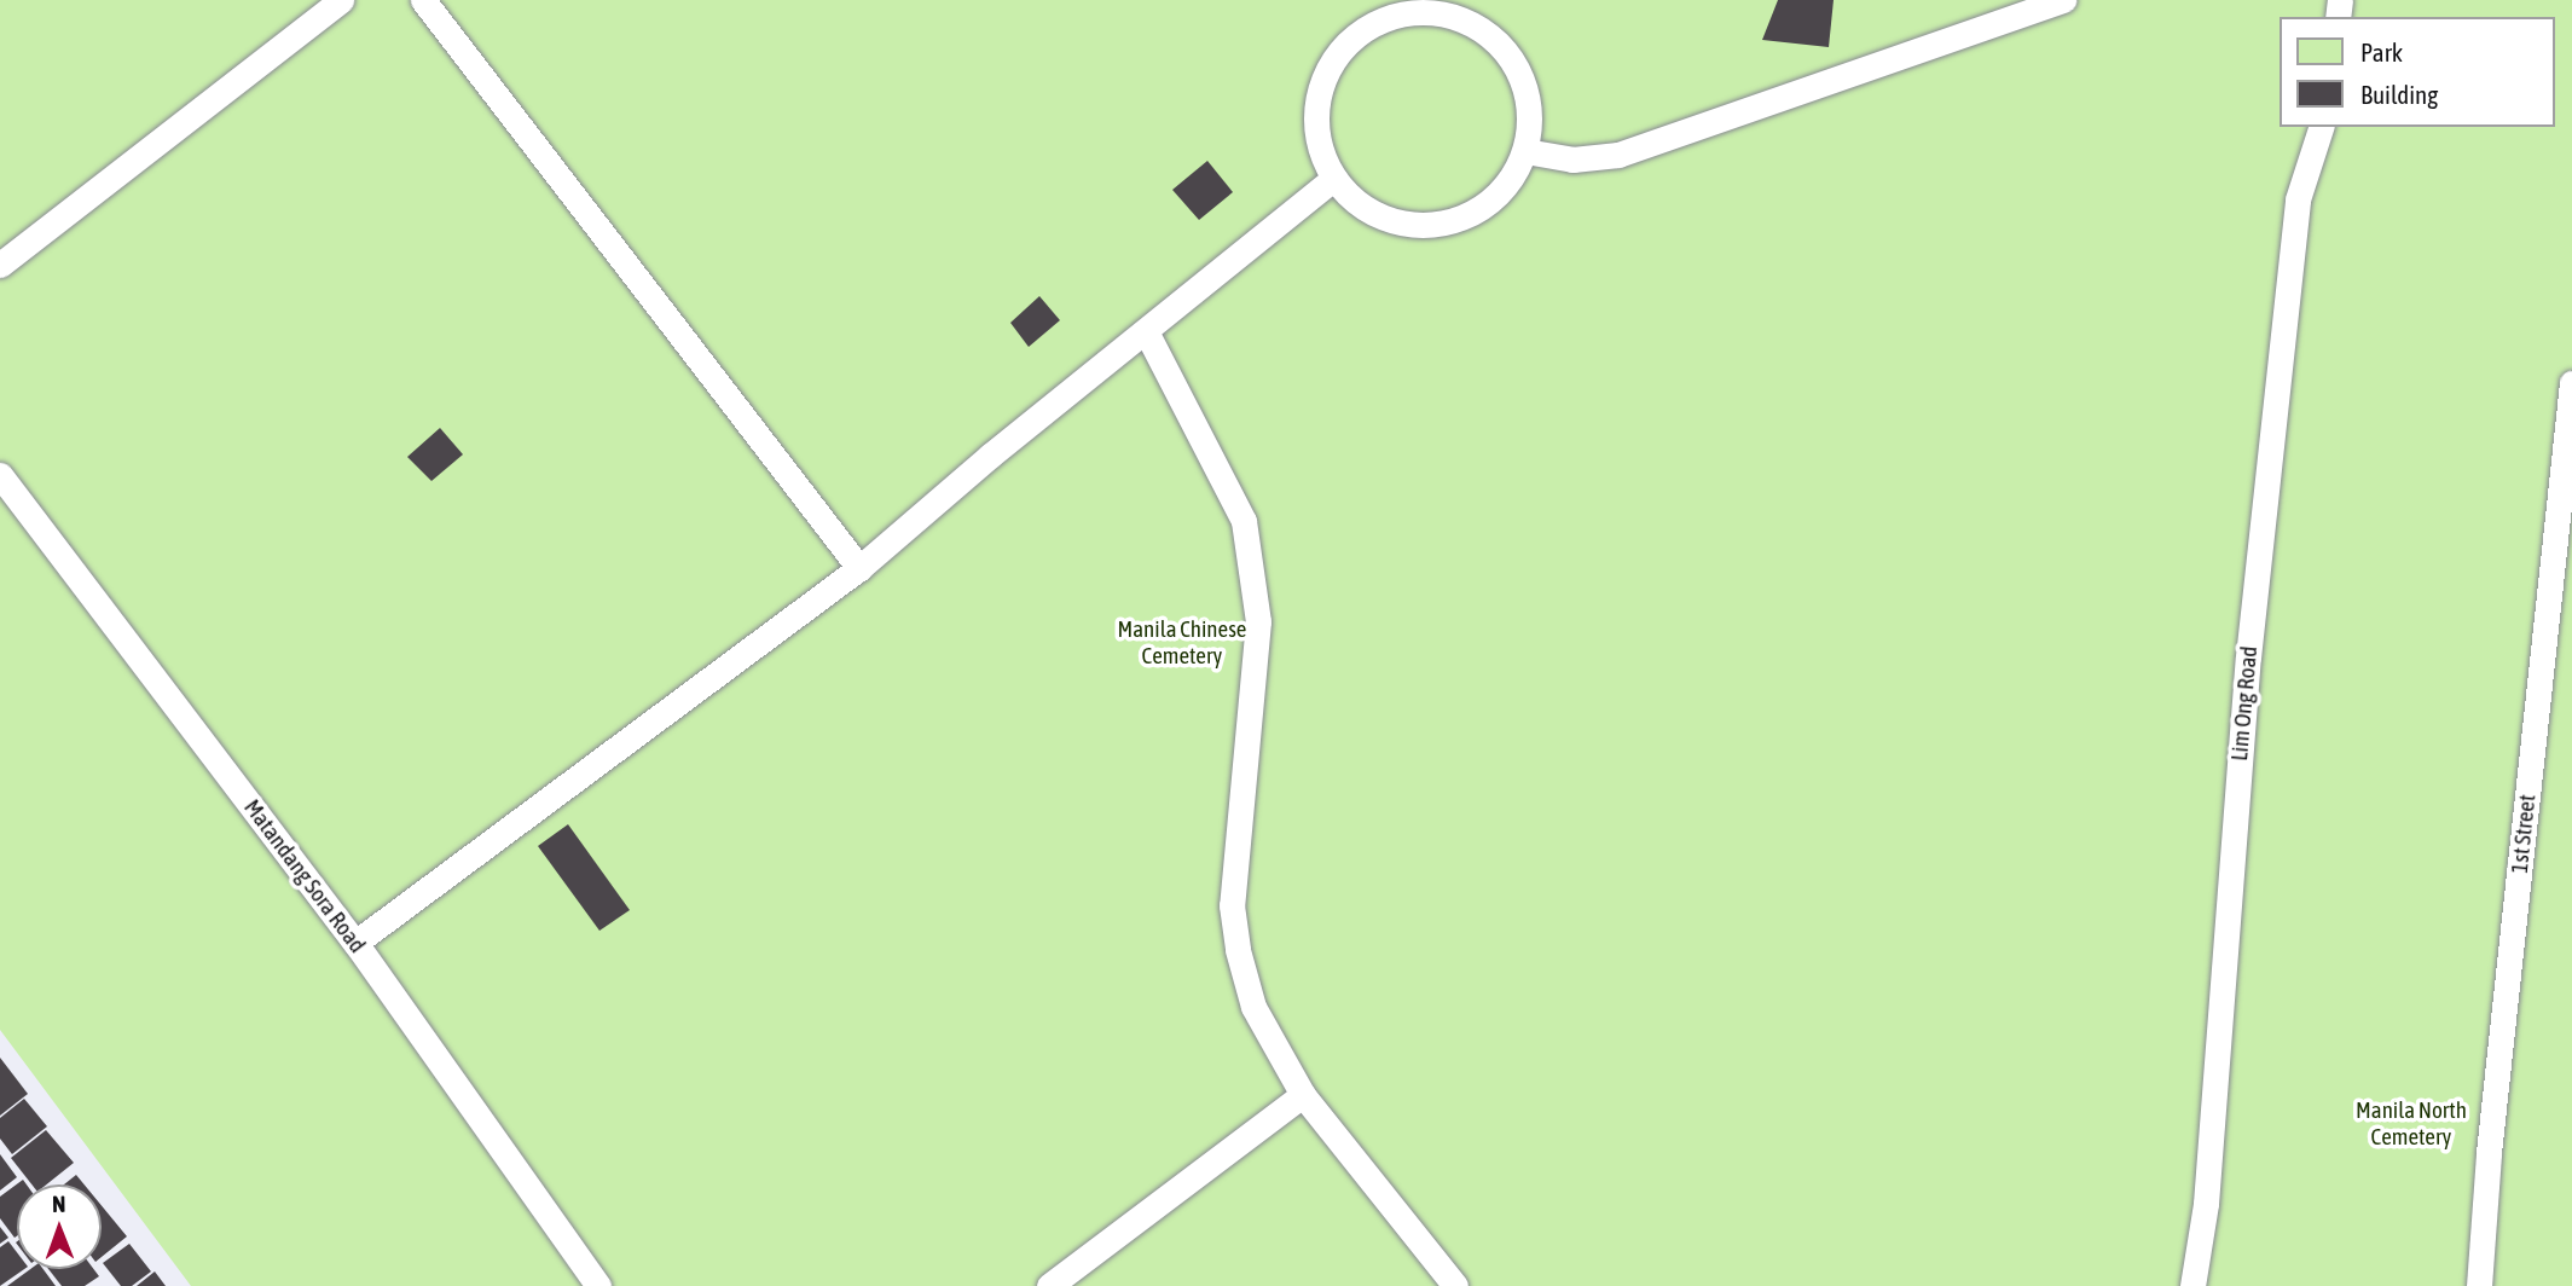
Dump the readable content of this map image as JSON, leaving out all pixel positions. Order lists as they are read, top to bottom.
{
  "streets": {
    "lane": ["Lim Ong Road", "1st Street", "Matandang Sora Road"]
  },
  "parks": ["Manila Chinese Cemetery", "Manila North Cemetery"],
  "legend": ["Park", "Building"],
  "north": "top"
}
